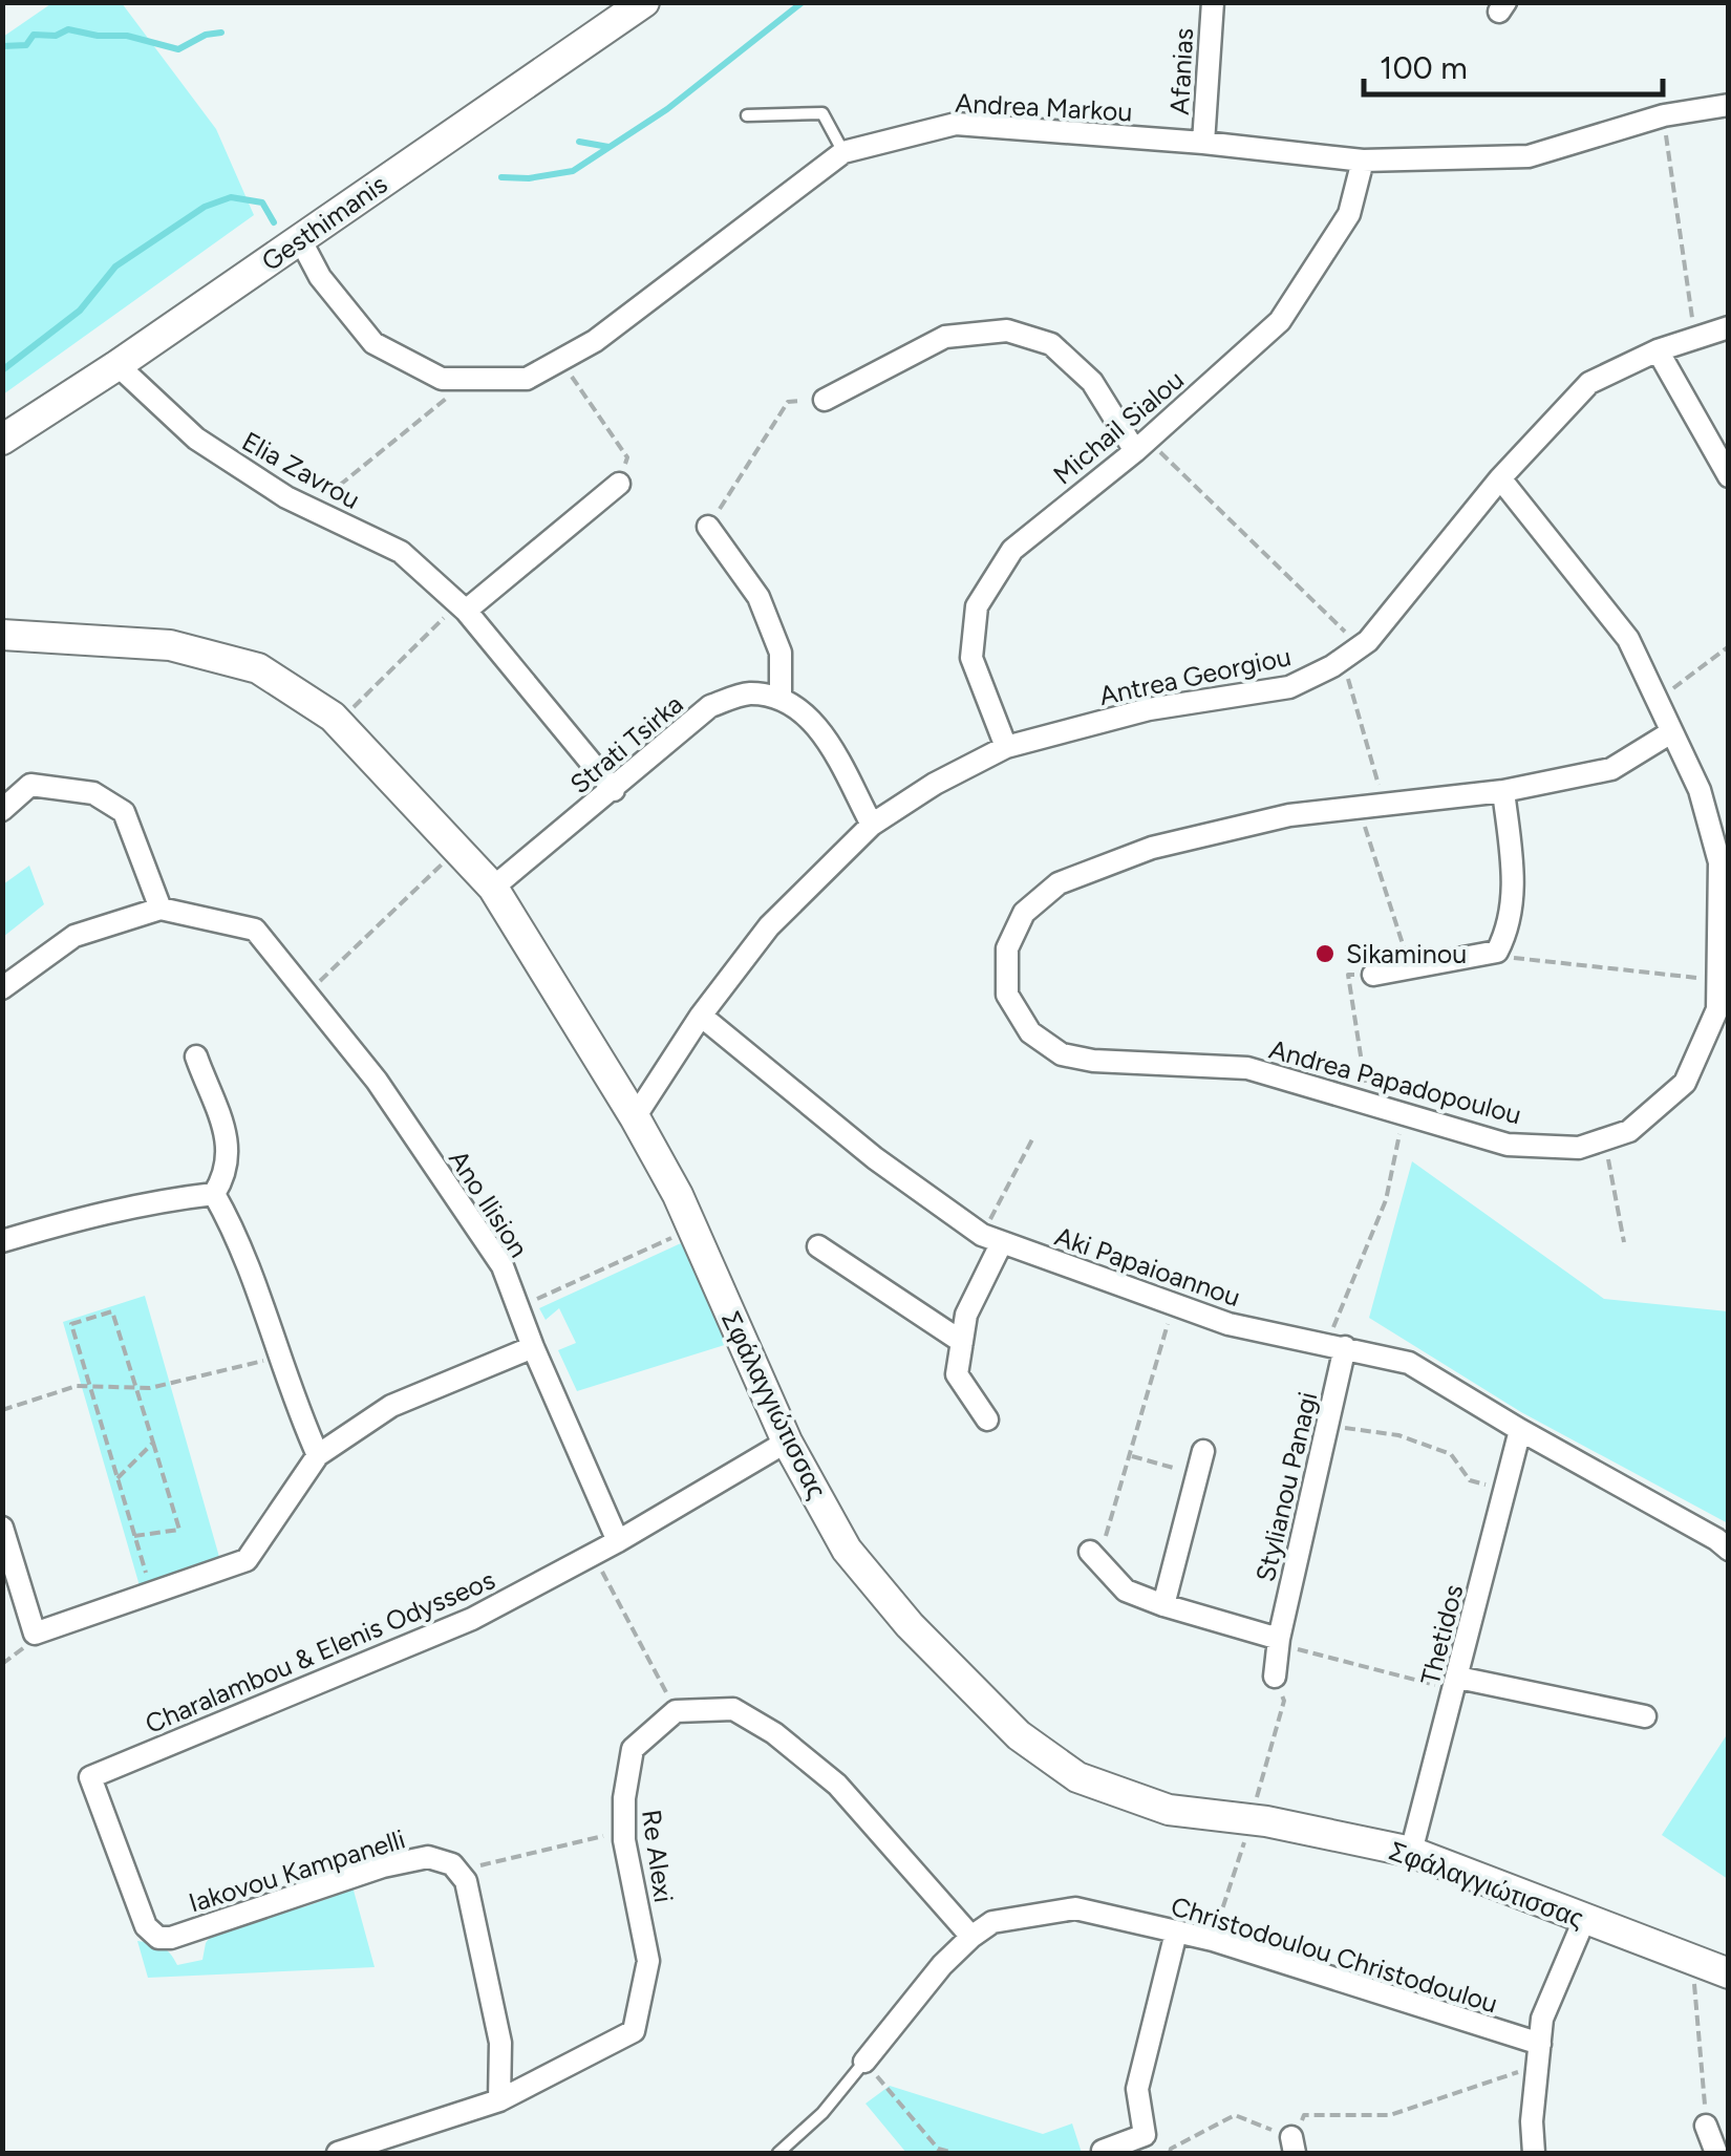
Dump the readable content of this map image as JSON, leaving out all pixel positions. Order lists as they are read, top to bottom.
{
  "streets": {
    "street": [
      "Afanias",
      "Andrea Markou",
      "Gesthimanis",
      "Michail Sialou",
      "Elia Zavrou",
      "Antrea Georgiou",
      "Strati Tsirka",
      "Andrea Papadopoulou",
      "Ano Ilision",
      "Aki Papaioannou",
      "Σφάλαγγιώτισσας",
      "Stylianou Panagi",
      "Thetidos",
      "Charalambou & Elenis Odysseos",
      "Re Alexi",
      "Iakovou Kampanelli",
      "Christodoulou Christodoulou"
    ]
  },
  "crossings": [
    ["Afanias", "Andrea Markou"],
    ["Andrea Markou", "Gesthimanis"],
    ["Andrea Markou", "Michail Sialou"],
    ["Gesthimanis", "Elia Zavrou"],
    ["Michail Sialou", "Antrea Georgiou"],
    ["Elia Zavrou", "Strati Tsirka"],
    ["Antrea Georgiou", "Andrea Papadopoulou"],
    ["Antrea Georgiou", "Aki Papaioannou"],
    ["Antrea Georgiou", "Σφάλαγγιώτισσας"],
    ["Strati Tsirka", "Σφάλαγγιώτισσας"],
    ["Ano Ilision", "Charalambou & Elenis Odysseos"],
    ["Aki Papaioannou", "Stylianou Panagi"],
    ["Aki Papaioannou", "Thetidos"],
    ["Σφάλαγγιώτισσας", "Thetidos"],
    ["Σφάλαγγιώτισσας", "Charalambou & Elenis Odysseos"],
    ["Charalambou & Elenis Odysseos", "Iakovou Kampanelli"]
  ],
  "places": ["Sikaminou"],
  "scale_bar": "100 m"
}
